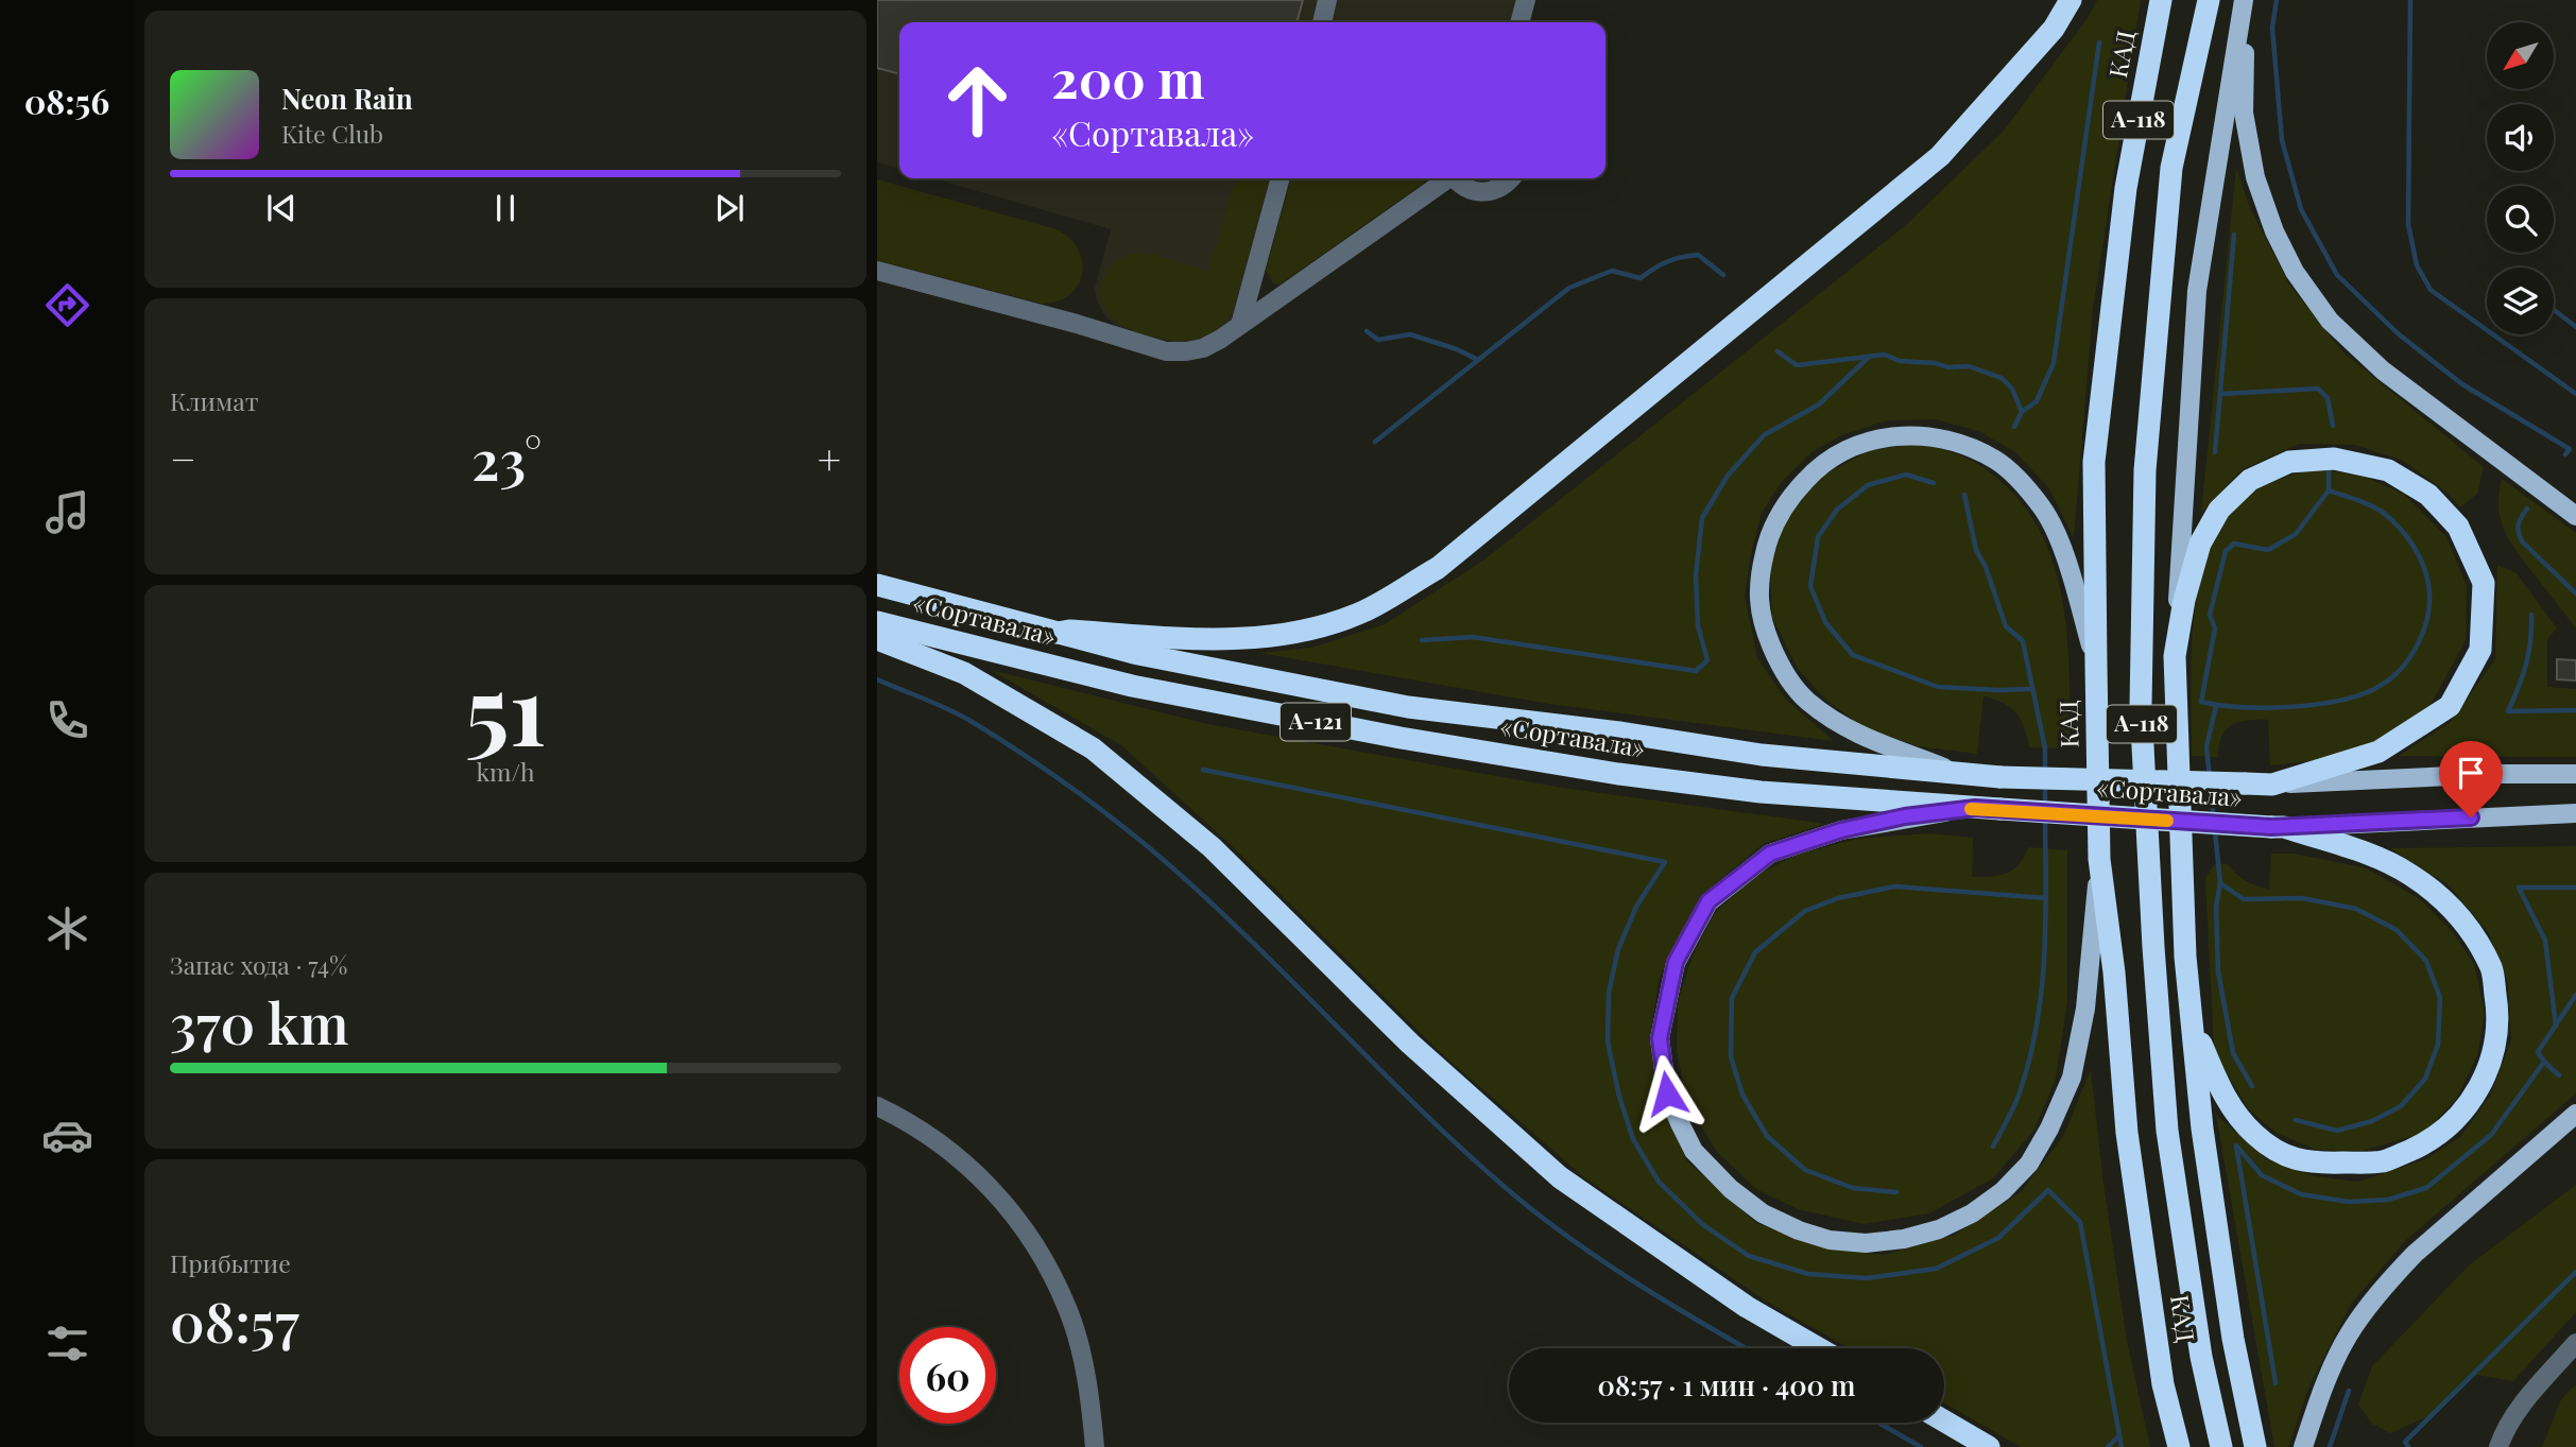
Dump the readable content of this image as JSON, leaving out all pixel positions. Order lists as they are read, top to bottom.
{
  "streets": {
    "highway": [
      "КАД",
      "А-118",
      "«Сортавала»",
      "А-121"
    ]
  },
  "north": "bottom left",
  "page": {
    "tabs": "08:56",
    "turn": ["200 m", "«Сортавала»"],
    "song": ["Neon Rain", "Kite Club"],
    "tile": [
      "Климат",
      ["51", "km/h"],
      ["Запас хода · 74%", "370 km"],
      ["Прибытие", "08:57"]
    ],
    "heat": ["−", "23°", "+"],
    "limit": "60",
    "trip": "08:57 · 1 мин · 400 m"
  }
}
